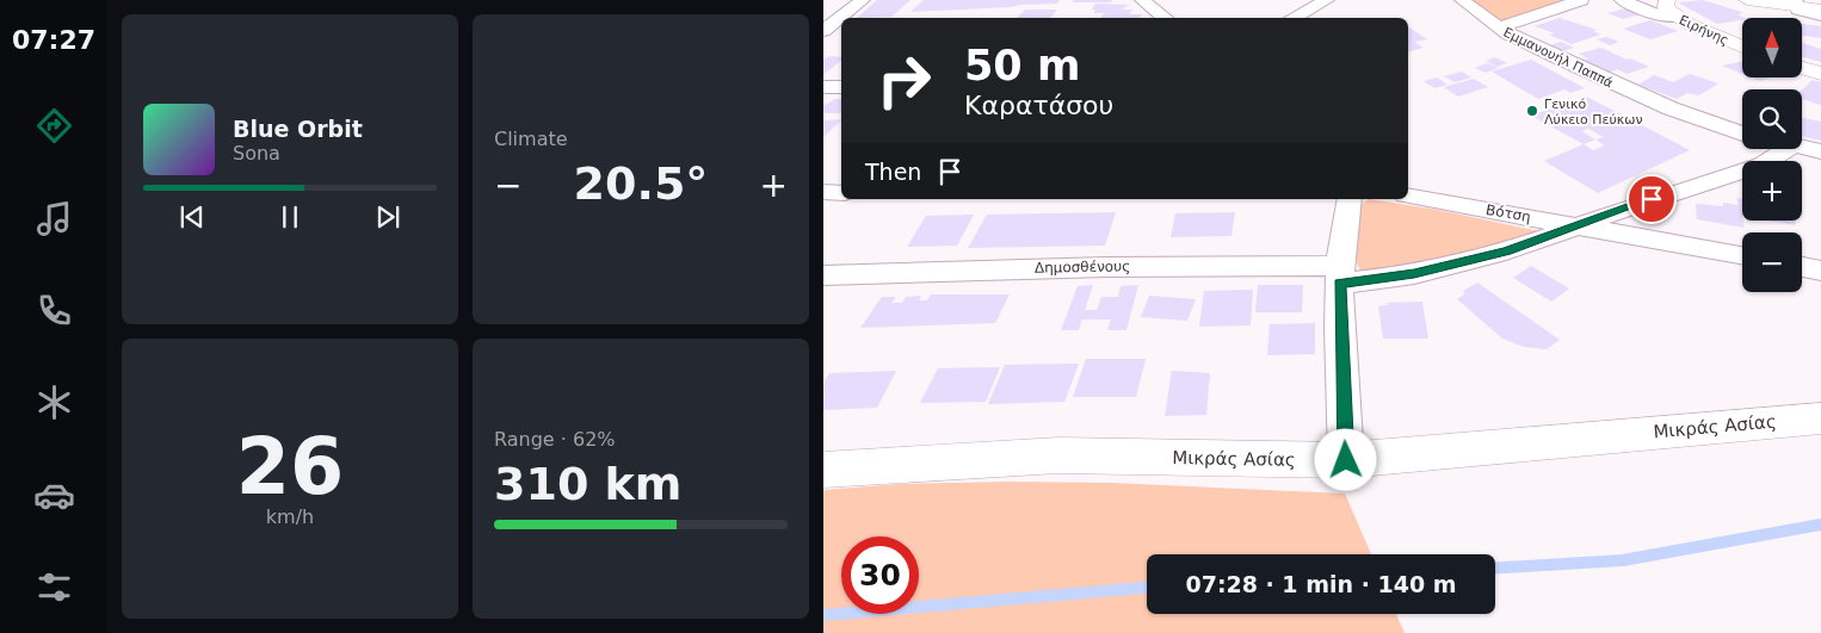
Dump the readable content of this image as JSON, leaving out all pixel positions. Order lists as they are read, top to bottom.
{
  "streets": {
    "street": [
      "Ειρήνης",
      "Εμμανουήλ Παππά",
      "Βότση",
      "Δημοσθένους",
      "Μικράς Ασίας"
    ]
  },
  "crossings": [
    ["Βότση", "Δημοσθένους"]
  ],
  "places": ["Γενικό Λύκειο Πεύκων"],
  "north": "top",
  "page": {
    "tabs": "07:27",
    "tile": [
      "Climate",
      ["26", "km/h"],
      ["Range · 62%", "310 km"]
    ],
    "map_buttons": ["+", "−"],
    "turn": ["50 m", "Καρατάσου"],
    "song": ["Blue Orbit", "Sona"],
    "then": "Then",
    "heat": ["−", "20.5°", "+"],
    "limit": "30",
    "trip": "07:28 · 1 min · 140 m"
  }
}
